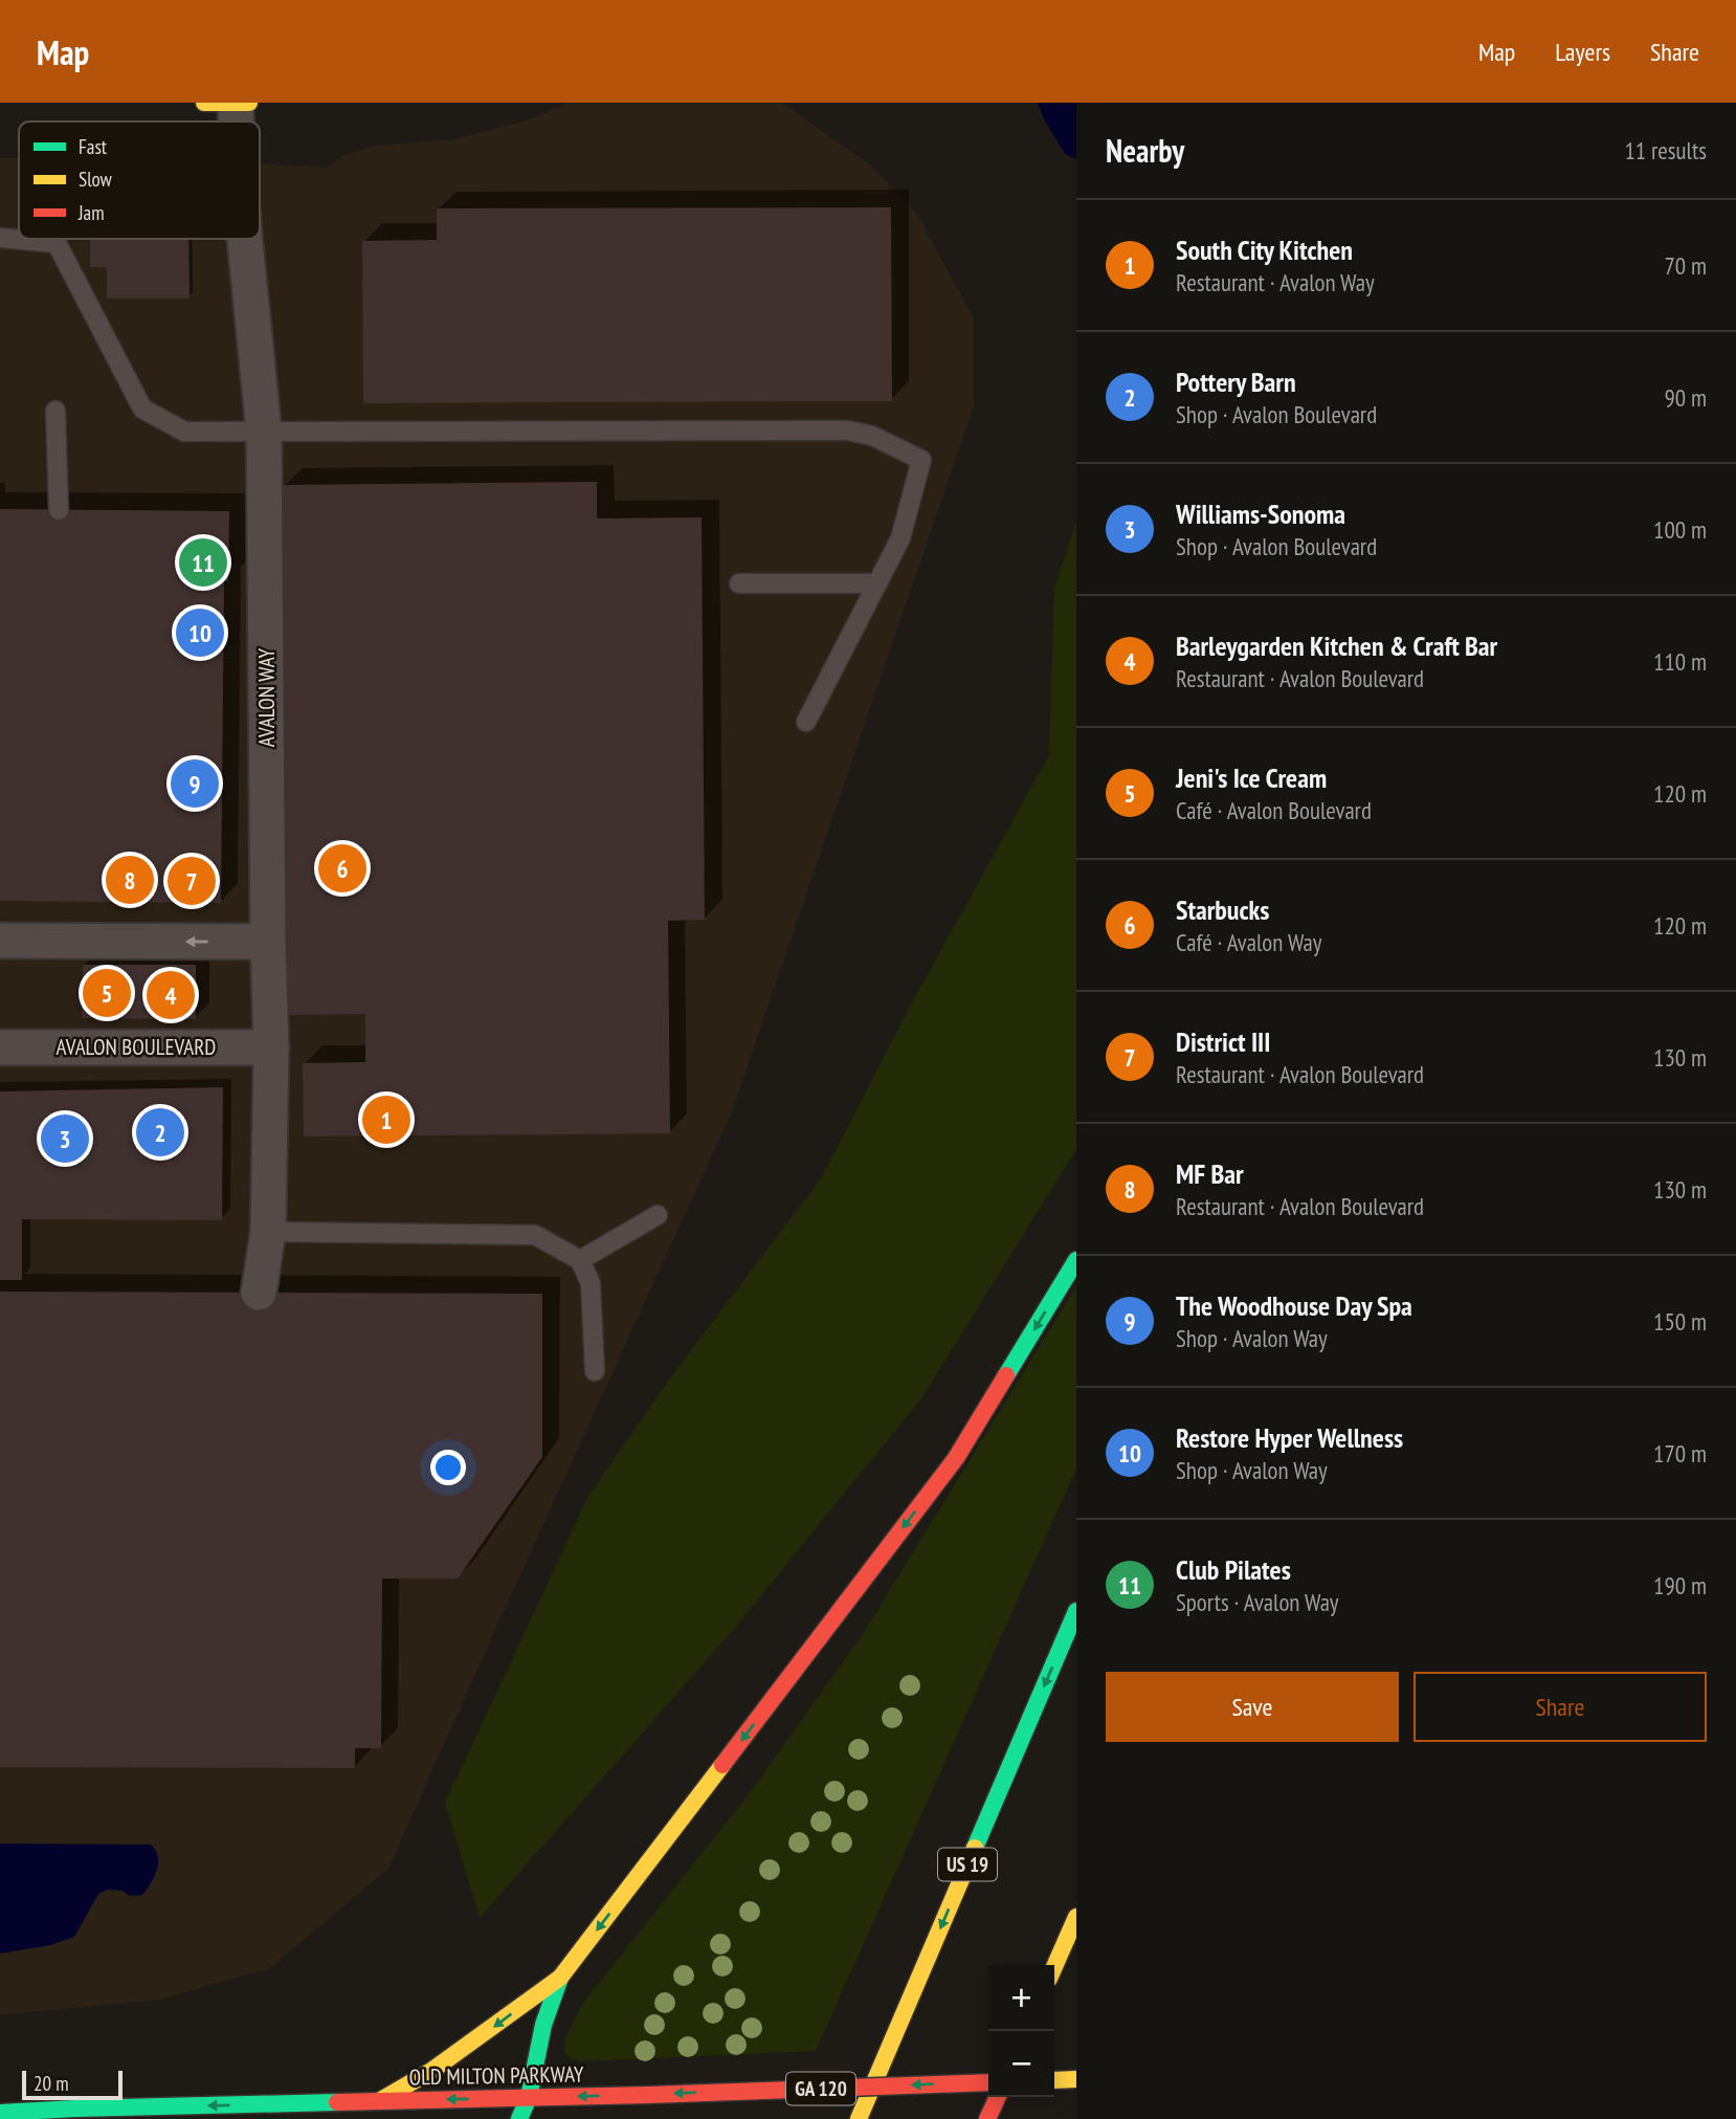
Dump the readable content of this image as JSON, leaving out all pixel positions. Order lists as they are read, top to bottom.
{
  "streets": {
    "main road": ["US 19", "OLD MILTON PARKWAY", "GA 120"],
    "street": ["AVALON WAY", "AVALON BOULEVARD"]
  },
  "crossings": [
    ["AVALON WAY", "AVALON BOULEVARD"]
  ],
  "one_way": ["OLD MILTON PARKWAY"],
  "legend": ["Fast", "Slow", "Jam"],
  "scale_bar": "20 m",
  "page": {
    "header": "Map",
    "nav": ["Map", "Layers", "Share"],
    "heading": ["Nearby", "11 results"],
    "list": [
      {
        "mark": "1",
        "name": "South City Kitchen",
        "note": "Restaurant · Avalon Way",
        "value": "70 m"
      },
      {
        "mark": "2",
        "name": "Pottery Barn",
        "note": "Shop · Avalon Boulevard",
        "value": "90 m"
      },
      {
        "mark": "3",
        "name": "Williams-Sonoma",
        "note": "Shop · Avalon Boulevard",
        "value": "100 m"
      },
      {
        "mark": "4",
        "name": "Barleygarden Kitchen & Craft Bar",
        "note": "Restaurant · Avalon Boulevard",
        "value": "110 m"
      },
      {
        "mark": "5",
        "name": "Jeni's Ice Cream",
        "note": "Café · Avalon Boulevard",
        "value": "120 m"
      },
      {
        "mark": "6",
        "name": "Starbucks",
        "note": "Café · Avalon Way",
        "value": "120 m"
      },
      {
        "mark": "7",
        "name": "District III",
        "note": "Restaurant · Avalon Boulevard",
        "value": "130 m"
      },
      {
        "mark": "8",
        "name": "MF Bar",
        "note": "Restaurant · Avalon Boulevard",
        "value": "130 m"
      },
      {
        "mark": "9",
        "name": "The Woodhouse Day Spa",
        "note": "Shop · Avalon Way",
        "value": "150 m"
      },
      {
        "mark": "10",
        "name": "Restore Hyper Wellness",
        "note": "Shop · Avalon Way",
        "value": "170 m"
      },
      {
        "mark": "11",
        "name": "Club Pilates",
        "note": "Sports · Avalon Way",
        "value": "190 m"
      }
    ],
    "pins": [
      "11",
      "10",
      "9",
      "6",
      "8",
      "7",
      "5",
      "4",
      "1",
      "2",
      "3"
    ],
    "buttons": ["Save", "Share"],
    "map_buttons": ["+", "−"],
    "scale": "20 m"
  }
}
